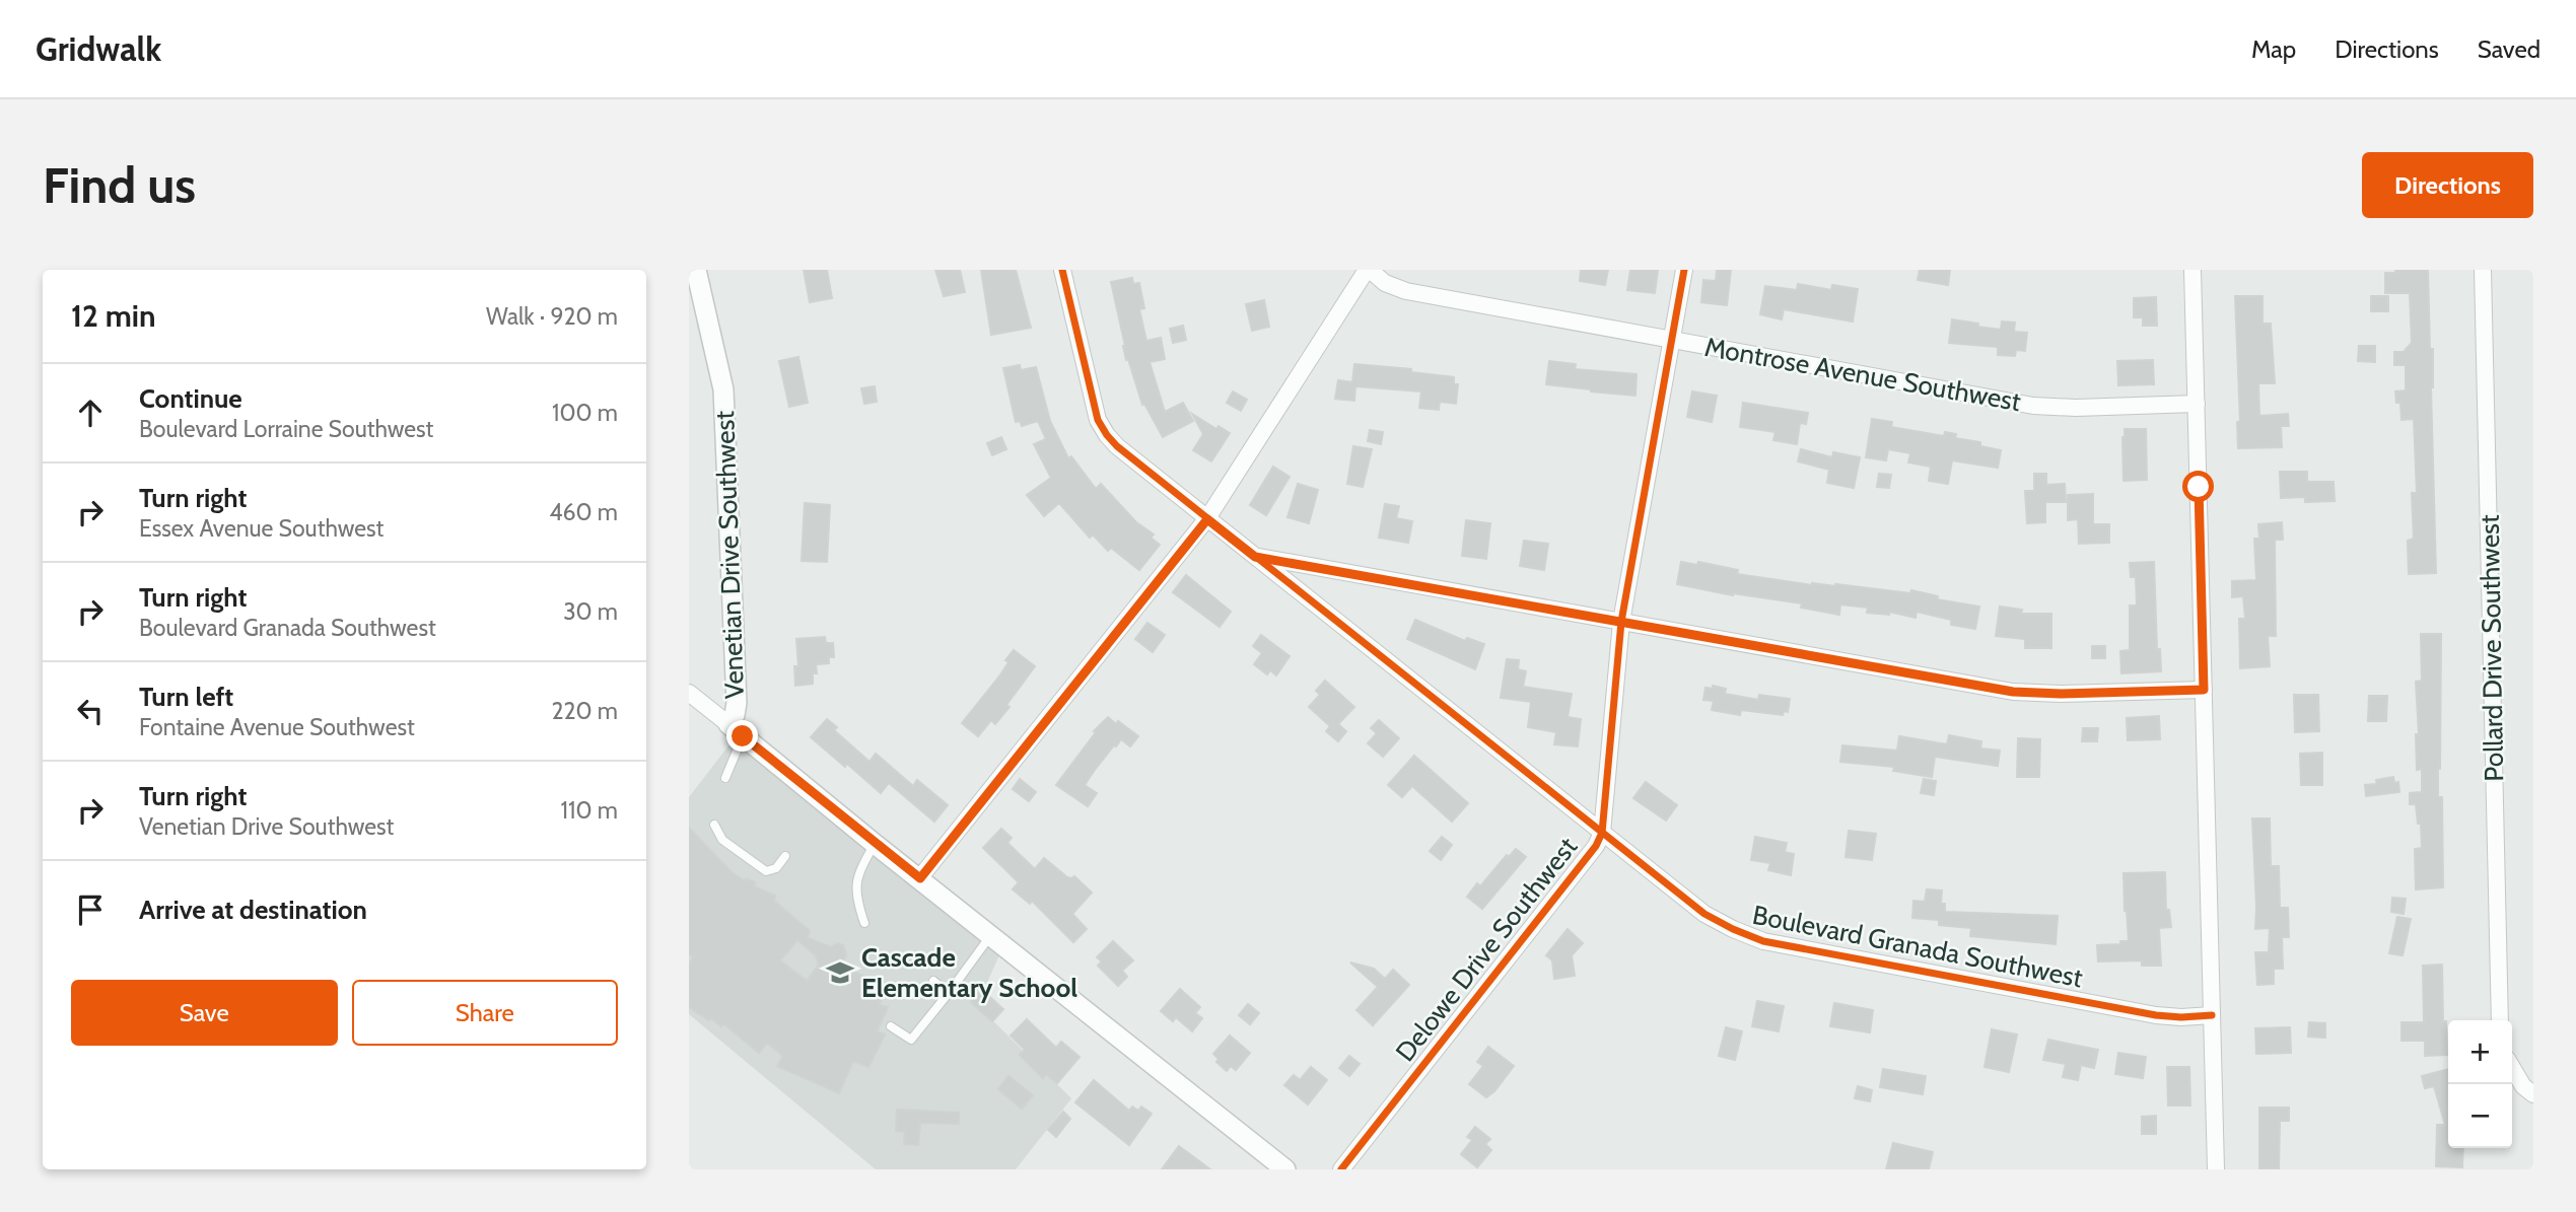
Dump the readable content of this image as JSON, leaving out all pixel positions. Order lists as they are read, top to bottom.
{
  "streets": {
    "street": [
      "Montrose Avenue Southwest",
      "Venetian Drive Southwest",
      "Pollard Drive Southwest",
      "Boulevard Granada Southwest",
      "Delowe Drive Southwest"
    ]
  },
  "crossings": [
    ["Montrose Avenue Southwest", "Delowe Drive Southwest"],
    ["Boulevard Granada Southwest", "Delowe Drive Southwest"]
  ],
  "places": {
    "school or university": ["Cascade Elementary School"]
  },
  "page": {
    "header": "Gridwalk",
    "nav": ["Map", "Directions", "Saved"],
    "buttons": [
      "Directions",
      ["Save", "Share"]
    ],
    "title": "Find us",
    "heading": ["12 min", "Walk · 920 m"],
    "list": [
      ["Continue", "Boulevard Lorraine Southwest", "100 m"],
      ["Turn right", "Essex Avenue Southwest", "460 m"],
      ["Turn right", "Boulevard Granada Southwest", "30 m"],
      ["Turn left", "Fontaine Avenue Southwest", "220 m"],
      ["Turn right", "Venetian Drive Southwest", "110 m"],
      "Arrive at destination"
    ],
    "map_buttons": ["+", "−"]
  }
}
